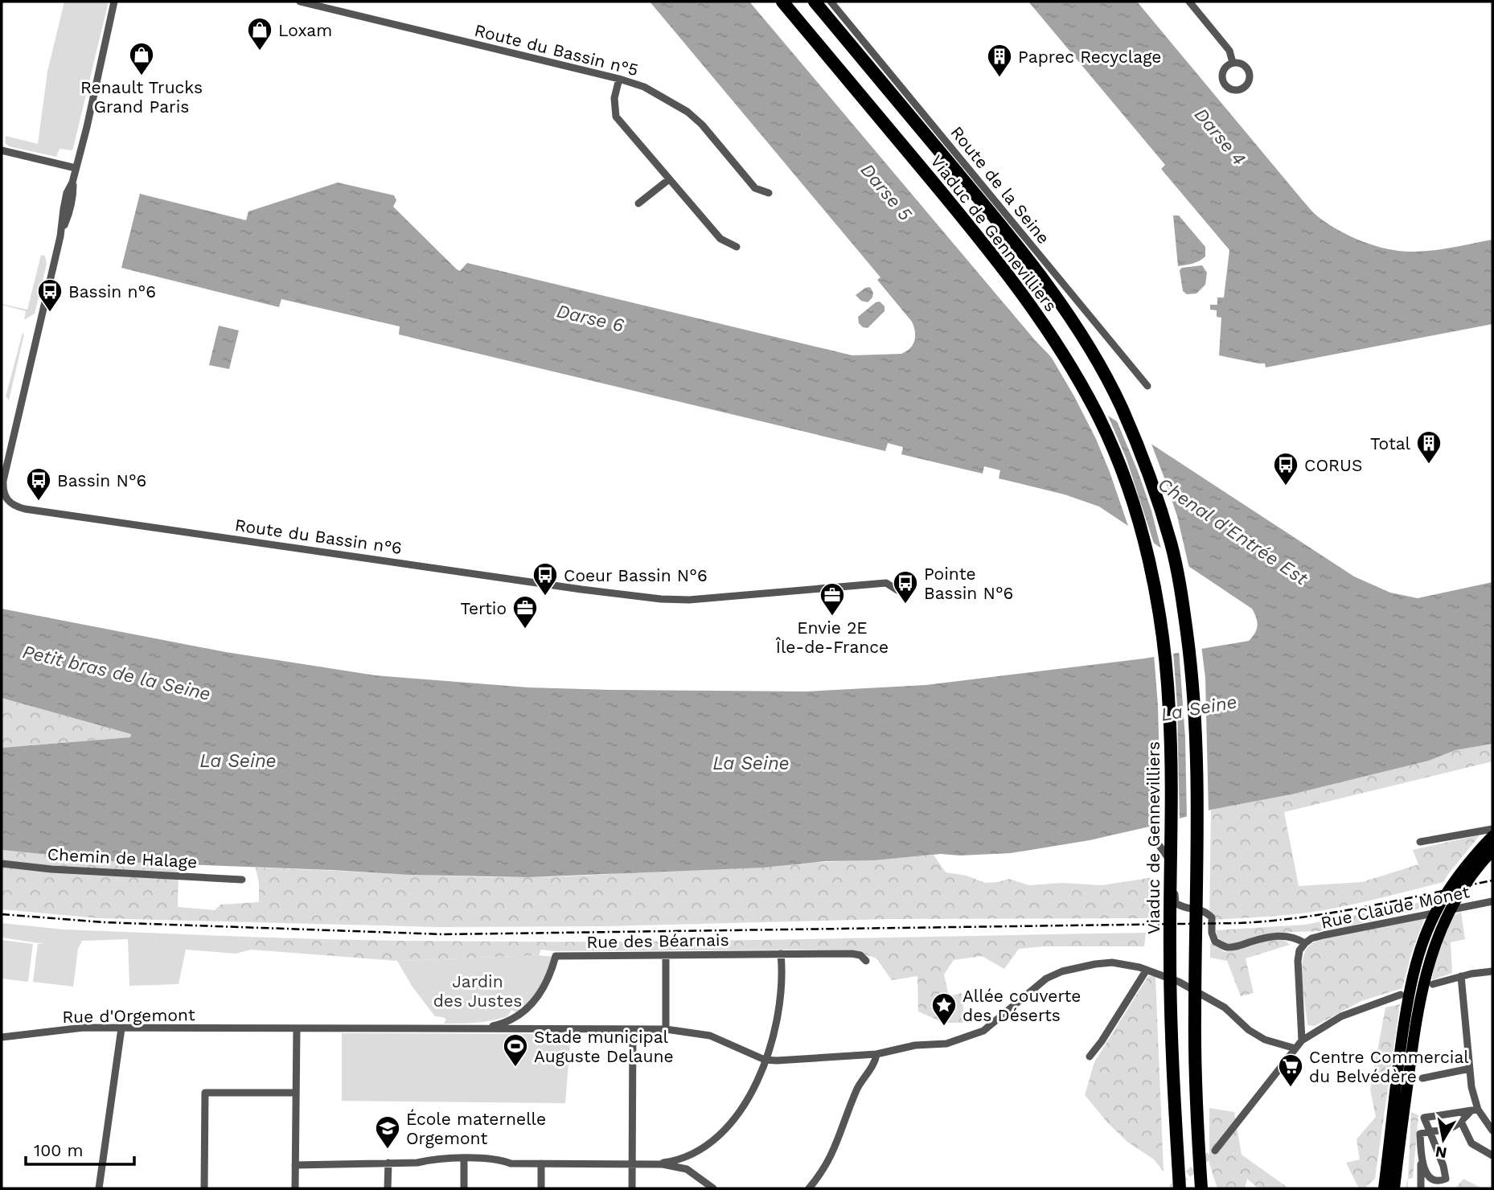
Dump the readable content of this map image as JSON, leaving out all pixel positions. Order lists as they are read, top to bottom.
{
  "streets": {
    "highway": ["Viaduc de Gennevilliers"],
    "street": [
      "Route du Bassin n°5",
      "Route de la Seine",
      "Route du Bassin n°6",
      "Chemin de Halage",
      "Rue Claude Monet",
      "Rue des Béarnais",
      "Rue d'Orgemont"
    ]
  },
  "crossings": [
    ["Rue des Béarnais", "Rue d'Orgemont"]
  ],
  "water": [
    "Darse 4",
    "Darse 5",
    "Darse 6",
    "Chenal d'Entrée Est",
    "Petit bras de la Seine",
    "La Seine"
  ],
  "parks": ["Jardin des Justes"],
  "places": {
    "shop": ["Loxam", "Renault Trucks Grand Paris"],
    "building": ["Paprec Recyclage", "Total"],
    "bus stop": [
      "Bassin n°6",
      "CORUS",
      "Bassin N°6",
      "Coeur Bassin N°6",
      "Pointe Bassin N°6"
    ],
    "office": ["Envie 2E Île-de-France", "Tertio"],
    "place": ["Allée couverte des Déserts"],
    "sports": ["Stade municipal Auguste Delaune"],
    "supermarket": ["Centre Commercial du Belvédère"],
    "school or university": ["École maternelle Orgemont"]
  },
  "scale_bar": "100 m",
  "north": "bottom"
}
